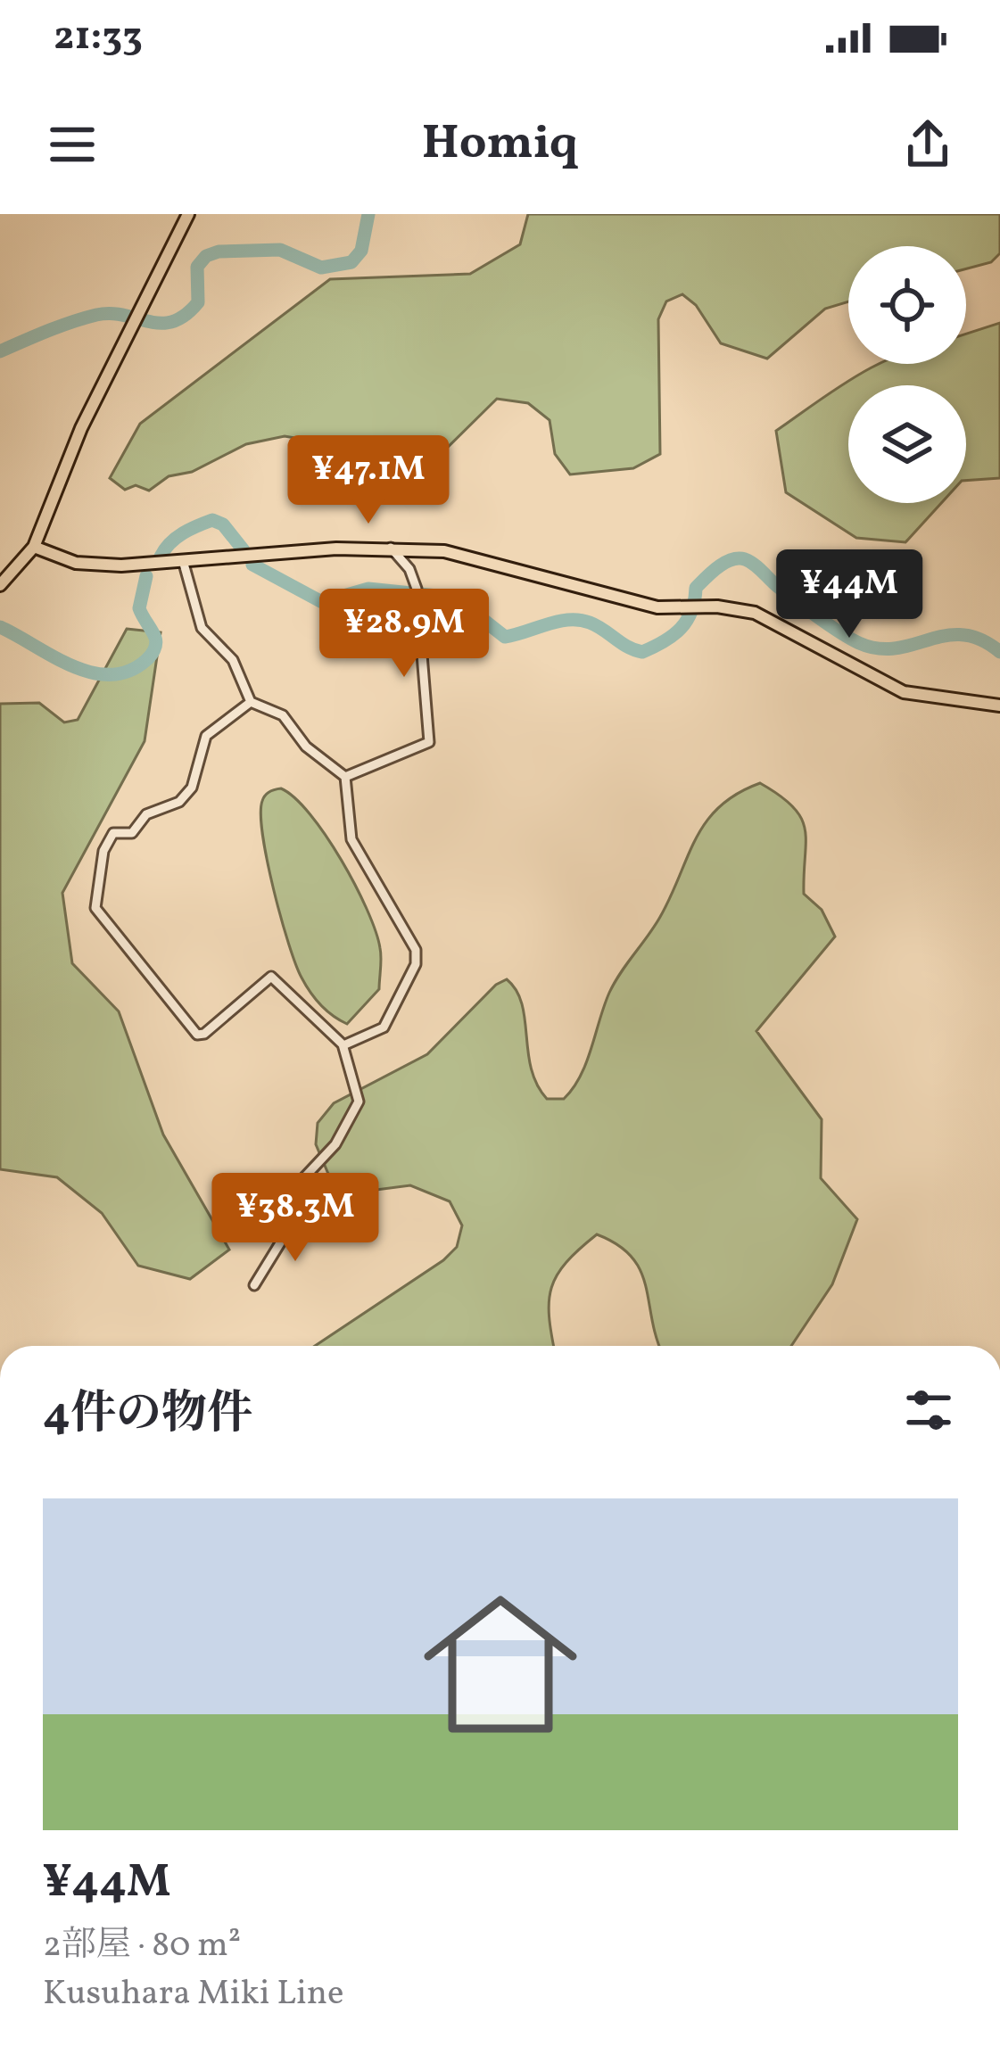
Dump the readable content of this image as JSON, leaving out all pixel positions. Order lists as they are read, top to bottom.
{
  "page": {
    "status": "21:33",
    "header": "Homiq",
    "price": [
      "¥47.1M",
      "¥44M",
      "¥28.9M",
      "¥38.3M"
    ],
    "heading": "4件の物件",
    "list": [
      {
        "name": "¥44M",
        "note": "2部屋 · 80 m² · Kusuhara Miki Line"
      }
    ]
  }
}
